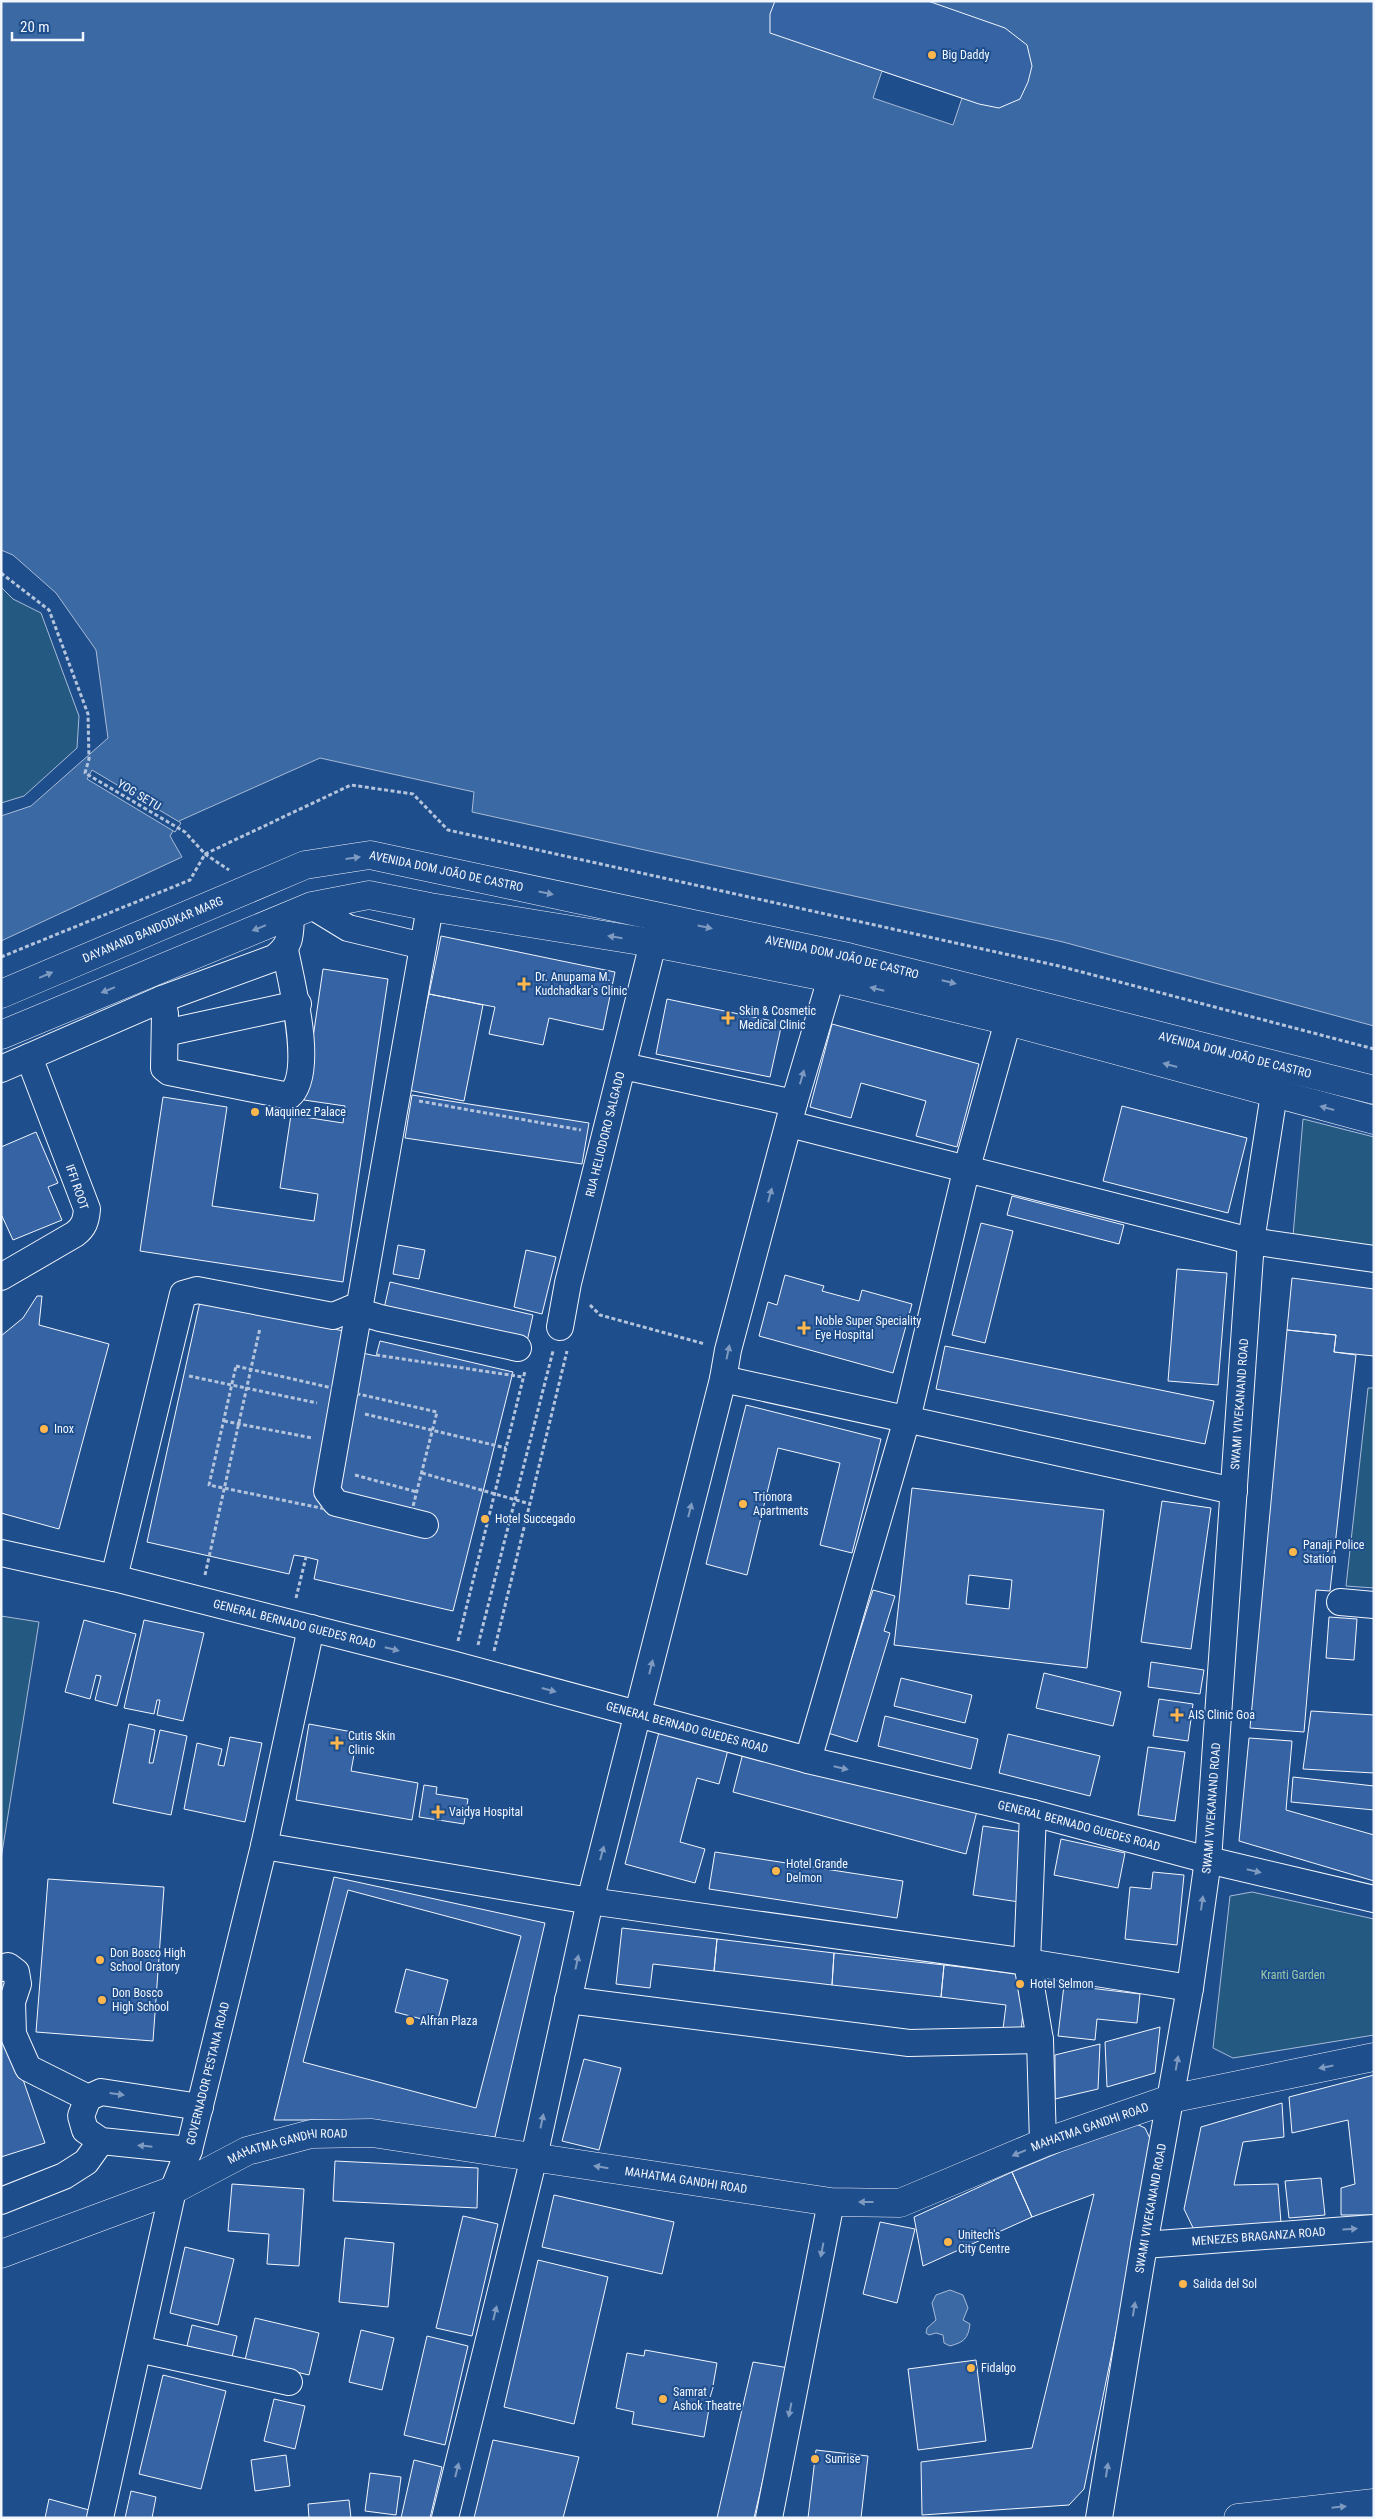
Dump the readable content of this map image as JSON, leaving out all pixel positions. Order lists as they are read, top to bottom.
{
  "streets": {
    "main road": ["AVENIDA DOM JOÃO DE CASTRO", "DAYANAND BANDODKAR MARG", "MAHATMA GANDHI ROAD"],
    "street": [
      "RUA HELIODORO SALGADO",
      "IFFI ROOT",
      "SWAMI VIVEKANAND ROAD",
      "GENERAL BERNADO GUEDES ROAD",
      "GOVERNADOR PESTANA ROAD",
      "MENEZES BRAGANZA ROAD"
    ],
    "path": ["YOG SETU"]
  },
  "crossings": [
    ["YOG SETU", "DAYANAND BANDODKAR MARG"],
    ["AVENIDA DOM JOÃO DE CASTRO", "DAYANAND BANDODKAR MARG"],
    ["AVENIDA DOM JOÃO DE CASTRO", "RUA HELIODORO SALGADO"],
    ["AVENIDA DOM JOÃO DE CASTRO", "SWAMI VIVEKANAND ROAD"],
    ["SWAMI VIVEKANAND ROAD", "GENERAL BERNADO GUEDES ROAD"],
    ["SWAMI VIVEKANAND ROAD", "MAHATMA GANDHI ROAD"],
    ["SWAMI VIVEKANAND ROAD", "MENEZES BRAGANZA ROAD"],
    ["GENERAL BERNADO GUEDES ROAD", "GOVERNADOR PESTANA ROAD"],
    ["GOVERNADOR PESTANA ROAD", "MAHATMA GANDHI ROAD"]
  ],
  "one_way": ["DAYANAND BANDODKAR MARG", "MAHATMA GANDHI ROAD", "MENEZES BRAGANZA ROAD"],
  "parks": ["Kranti Garden"],
  "places": {
    "other": [
      "Big Daddy",
      "Maquinez Palace",
      "Inox",
      "Trionora Apartments",
      "Hotel Succegado",
      "Panaji Police Station",
      "Hotel Grande Delmon",
      "Don Bosco High School Oratory",
      "Hotel Selmon",
      "Don Bosco High School",
      "Alfran Plaza",
      "Unitech's City Centre",
      "Salida del Sol",
      "Fidalgo",
      "Samrat / Ashok Theatre",
      "Sunrise"
    ],
    "health": [
      "Dr. Anupama M. Kudchadkar's Clinic",
      "Skin & Cosmetic Medical Clinic",
      "Noble Super Speciality Eye Hospital",
      "AIS Clinic Goa",
      "Cutis Skin Clinic",
      "Vaidya Hospital"
    ]
  },
  "scale_bar": "20 m"
}
